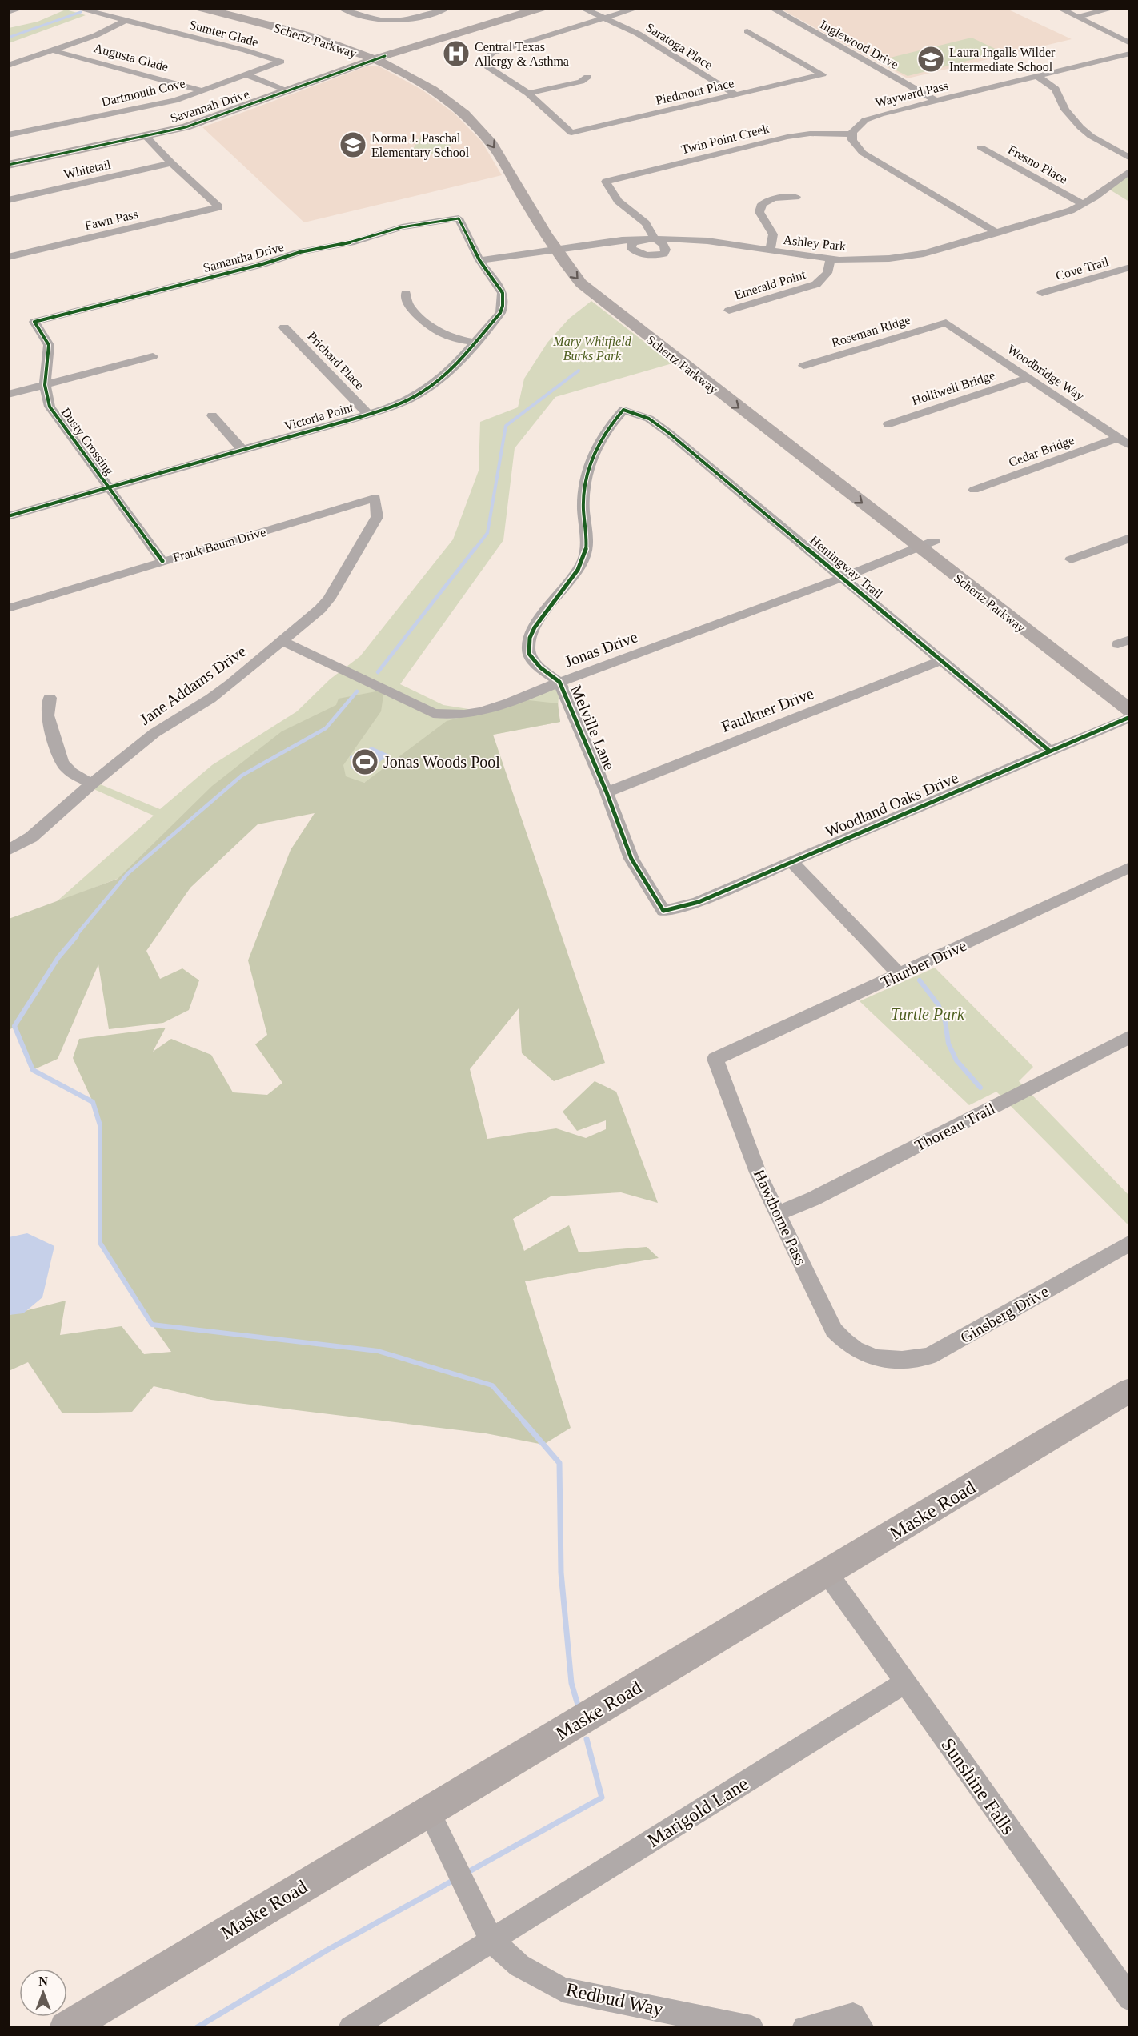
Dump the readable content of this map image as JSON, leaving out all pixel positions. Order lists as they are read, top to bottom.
{
  "streets": {
    "main road": ["Schertz Parkway", "Savannah Drive", "Maske Road"],
    "street": [
      "Sumter Glade",
      "Inglewood Drive",
      "Saratoga Place",
      "Augusta Glade",
      "Piedmont Place",
      "Dartmouth Cove",
      "Wayward Pass",
      "Twin Point Creek",
      "Fresno Place",
      "Whitetail",
      "Fawn Pass",
      "Ashley Park",
      "Samantha Drive",
      "Cove Trail",
      "Emerald Point",
      "Roseman Ridge",
      "Prichard Place",
      "Woodbridge Way",
      "Holliwell Bridge",
      "Victoria Point",
      "Dusty Crossing",
      "Cedar Bridge",
      "Frank Baum Drive",
      "Hemingway Trail",
      "Jonas Drive",
      "Jane Addams Drive",
      "Faulkner Drive",
      "Melville Lane",
      "Woodland Oaks Drive",
      "Thurber Drive",
      "Thoreau Trail",
      "Hawthorne Pass",
      "Ginsberg Drive",
      "Sunshine Falls",
      "Marigold Lane",
      "Redbud Way"
    ]
  },
  "crossings": [
    ["Sumter Glade", "Dartmouth Cove"],
    ["Schertz Parkway", "Savannah Drive"],
    ["Schertz Parkway", "Ashley Park"],
    ["Schertz Parkway", "Jonas Drive"],
    ["Inglewood Drive", "Wayward Pass"],
    ["Saratoga Place", "Piedmont Place"],
    ["Augusta Glade", "Dartmouth Cove"],
    ["Wayward Pass", "Twin Point Creek"],
    ["Twin Point Creek", "Ashley Park"],
    ["Fresno Place", "Ashley Park"],
    ["Whitetail", "Fawn Pass"],
    ["Ashley Park", "Emerald Point"],
    ["Ashley Park", "Victoria Point"],
    ["Samantha Drive", "Victoria Point"],
    ["Samantha Drive", "Dusty Crossing"],
    ["Roseman Ridge", "Woodbridge Way"],
    ["Prichard Place", "Victoria Point"],
    ["Woodbridge Way", "Holliwell Bridge"],
    ["Woodbridge Way", "Cedar Bridge"],
    ["Victoria Point", "Dusty Crossing"],
    ["Dusty Crossing", "Frank Baum Drive"],
    ["Frank Baum Drive", "Jane Addams Drive"],
    ["Hemingway Trail", "Jonas Drive"],
    ["Hemingway Trail", "Faulkner Drive"],
    ["Hemingway Trail", "Melville Lane"],
    ["Hemingway Trail", "Woodland Oaks Drive"],
    ["Jonas Drive", "Jane Addams Drive"],
    ["Jonas Drive", "Melville Lane"],
    ["Faulkner Drive", "Melville Lane"],
    ["Melville Lane", "Woodland Oaks Drive"],
    ["Thurber Drive", "Hawthorne Pass"],
    ["Thoreau Trail", "Hawthorne Pass"],
    ["Hawthorne Pass", "Ginsberg Drive"],
    ["Maske Road", "Sunshine Falls"],
    ["Sunshine Falls", "Marigold Lane"],
    ["Marigold Lane", "Redbud Way"]
  ],
  "parks": ["Mary Whitfield Burks Park", "Turtle Park"],
  "places": {
    "hospital": ["Central Texas Allergy & Asthma"],
    "school or university": ["Laura Ingalls Wilder Intermediate School", "Norma J. Paschal Elementary School"],
    "sports": ["Jonas Woods Pool"]
  },
  "north": "top"
}
